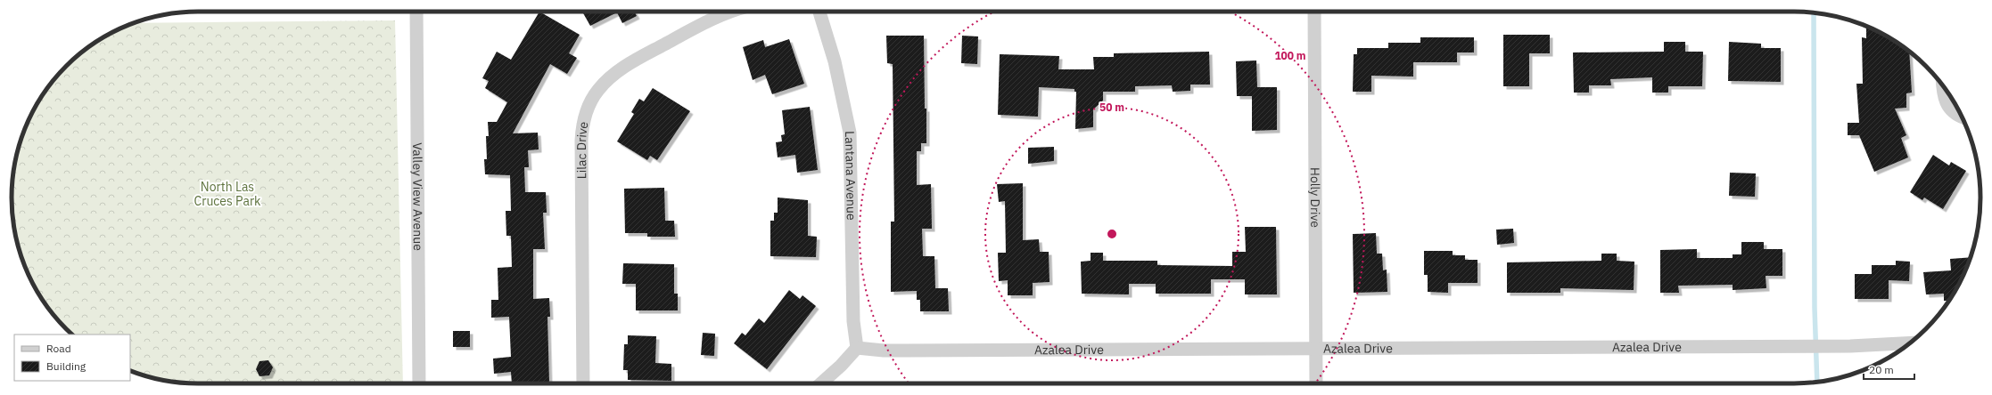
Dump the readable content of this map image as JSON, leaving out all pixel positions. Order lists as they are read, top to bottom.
{
  "streets": {
    "street": [
      "Lilac Drive",
      "Lantana Avenue",
      "Valley View Avenue",
      "Holly Drive",
      "Azalea Drive"
    ]
  },
  "crossings": [
    ["Lantana Avenue", "Azalea Drive"],
    ["Holly Drive", "Azalea Drive"]
  ],
  "parks": ["North Las Cruces Park"],
  "legend": ["Road", "Building"],
  "scale_bar": "20 m",
  "rings": ["100 m", "50 m"]
}
